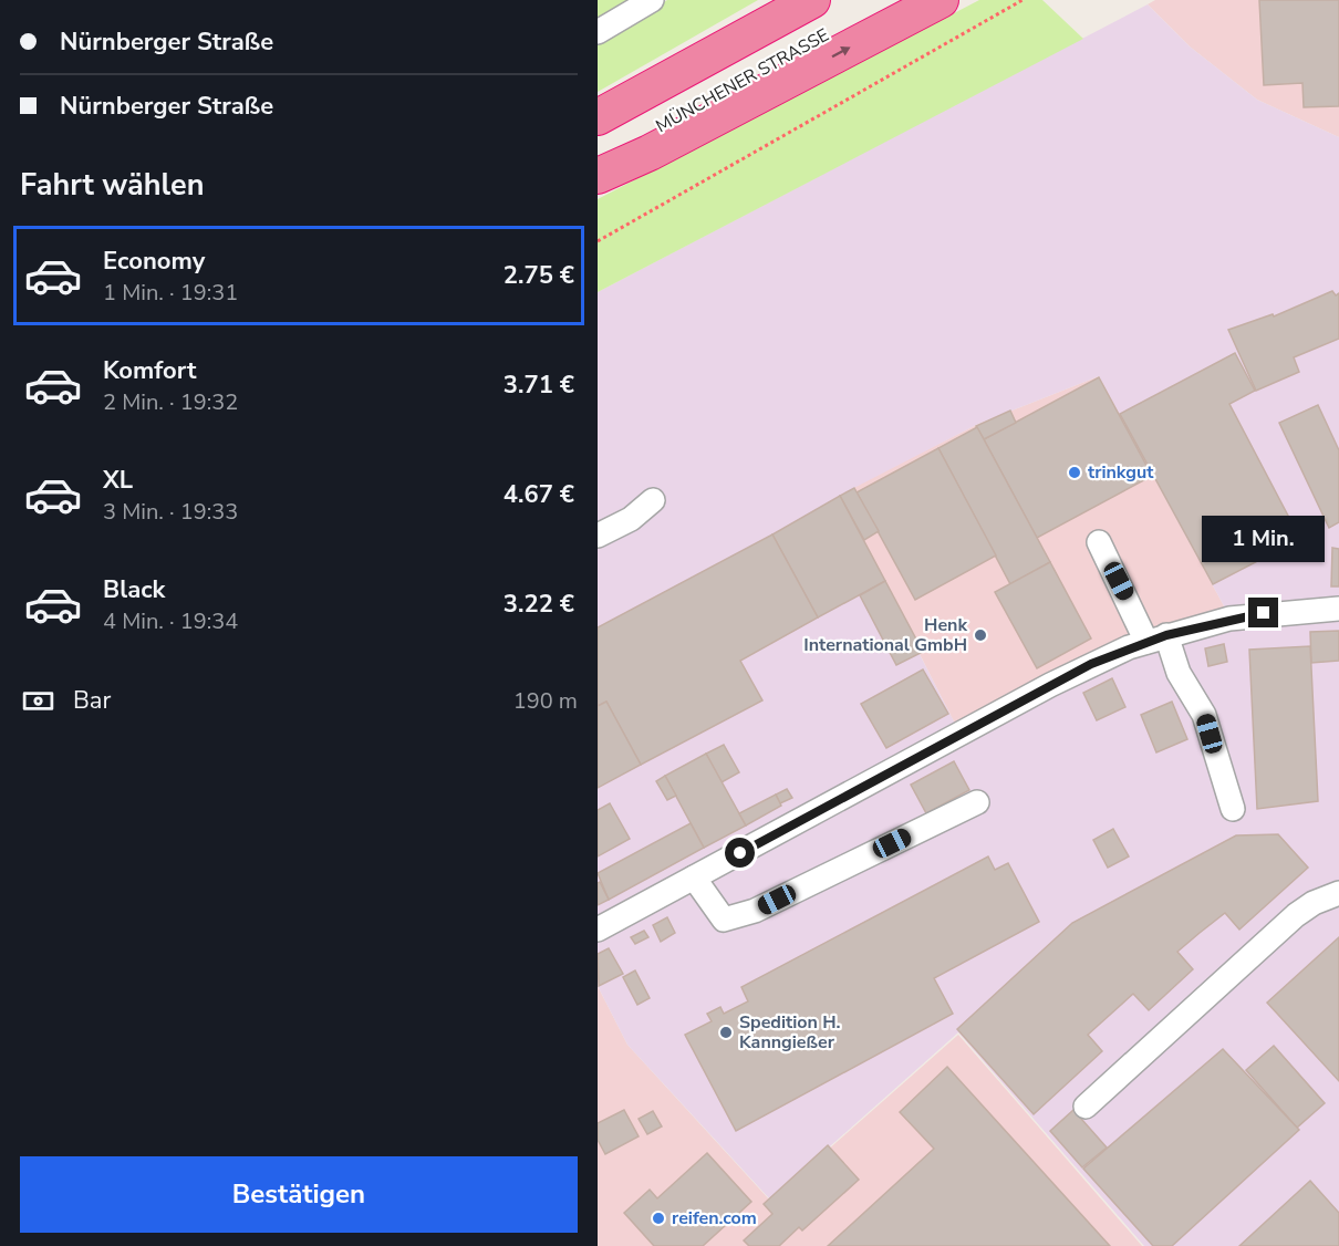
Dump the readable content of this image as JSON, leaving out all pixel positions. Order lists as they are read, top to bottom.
{
  "streets": {
    "highway": ["MÜNCHENER STRASSE"]
  },
  "places": [
    "trinkgut",
    "Henk International GmbH",
    "Spedition H. Kanngießer",
    "reifen.com"
  ],
  "page": {
    "banner": ["Nürnberger Straße", "Nürnberger Straße"],
    "heading": "Fahrt wählen",
    "list": [
      {
        "name": "Economy",
        "note": "1 Min. · 19:31",
        "value": "2.75 €"
      },
      {
        "name": "Komfort",
        "note": "2 Min. · 19:32",
        "value": "3.71 €"
      },
      {
        "name": "XL",
        "note": "3 Min. · 19:33",
        "value": "4.67 €"
      },
      {
        "name": "Black",
        "note": "4 Min. · 19:34",
        "value": "3.22 €"
      }
    ],
    "bubble": "1 Min.",
    "pay": ["Bar", "190 m"],
    "buttons": "Bestätigen"
  }
}
